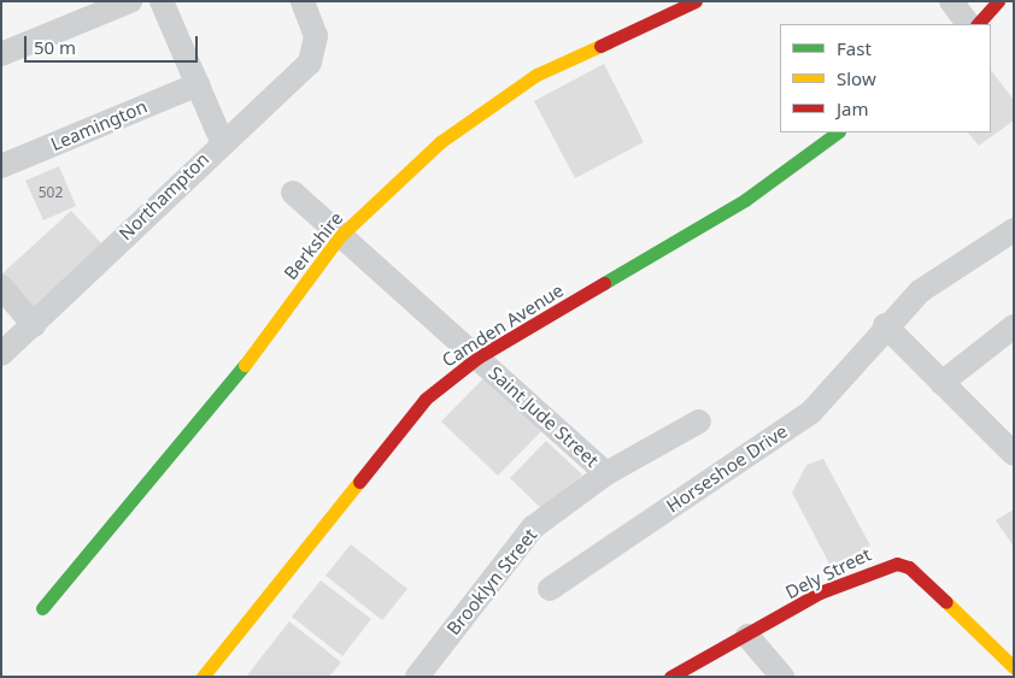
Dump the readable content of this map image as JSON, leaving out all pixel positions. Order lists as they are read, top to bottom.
{
  "streets": {
    "street": [
      "Leamington",
      "Northampton",
      "Berkshire",
      "Camden Avenue",
      "Saint Jude Street",
      "Horseshoe Drive",
      "Dely Street",
      "Brooklyn Street"
    ]
  },
  "crossings": [
    ["Berkshire", "Saint Jude Street"],
    ["Camden Avenue", "Saint Jude Street"],
    ["Saint Jude Street", "Brooklyn Street"]
  ],
  "house_numbers": ["502"],
  "legend": ["Fast", "Slow", "Jam"],
  "scale_bar": "50 m"
}
